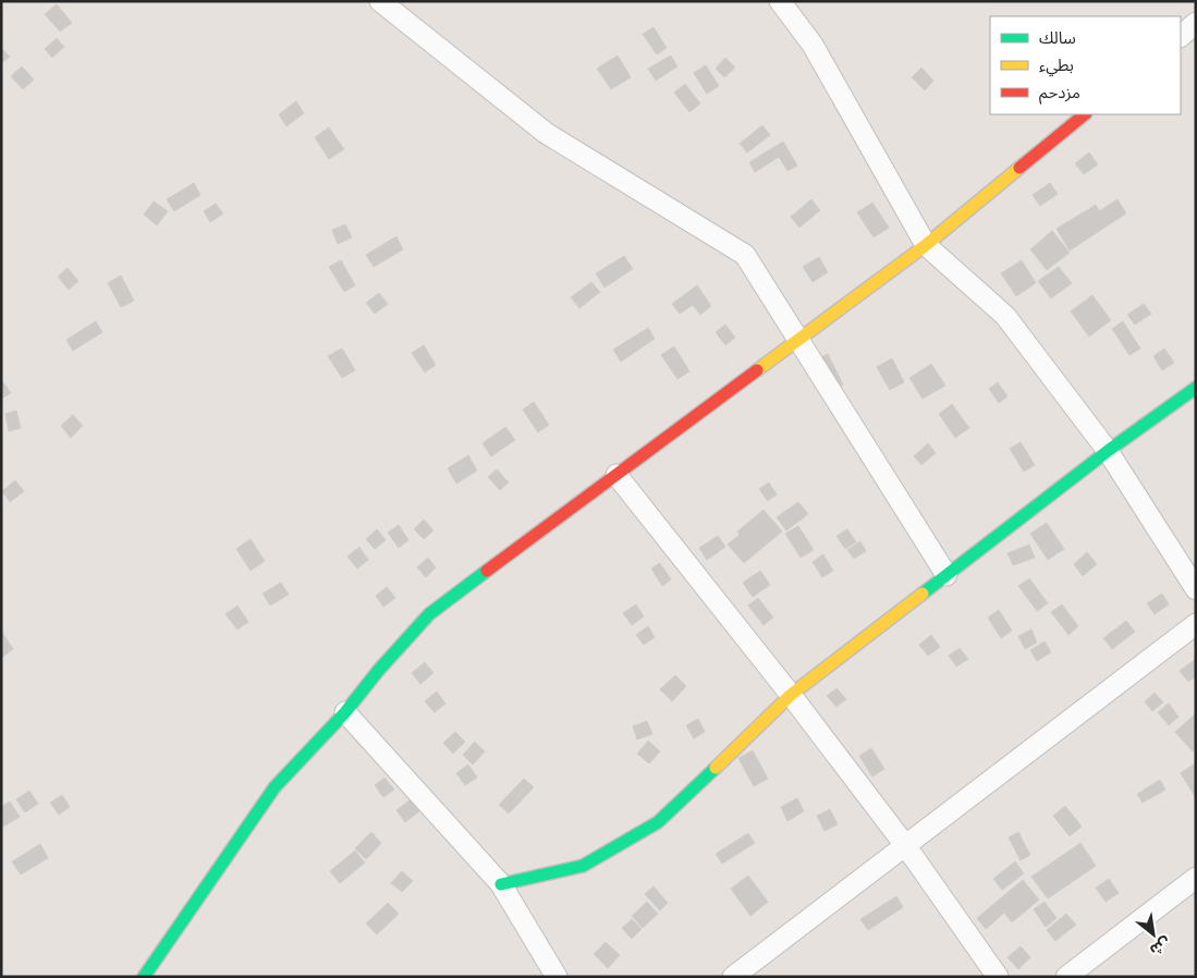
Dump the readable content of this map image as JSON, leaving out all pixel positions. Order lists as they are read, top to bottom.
{
  "legend": ["سالك", "بطيء", "مزدحم"],
  "north": "bottom right"
}
